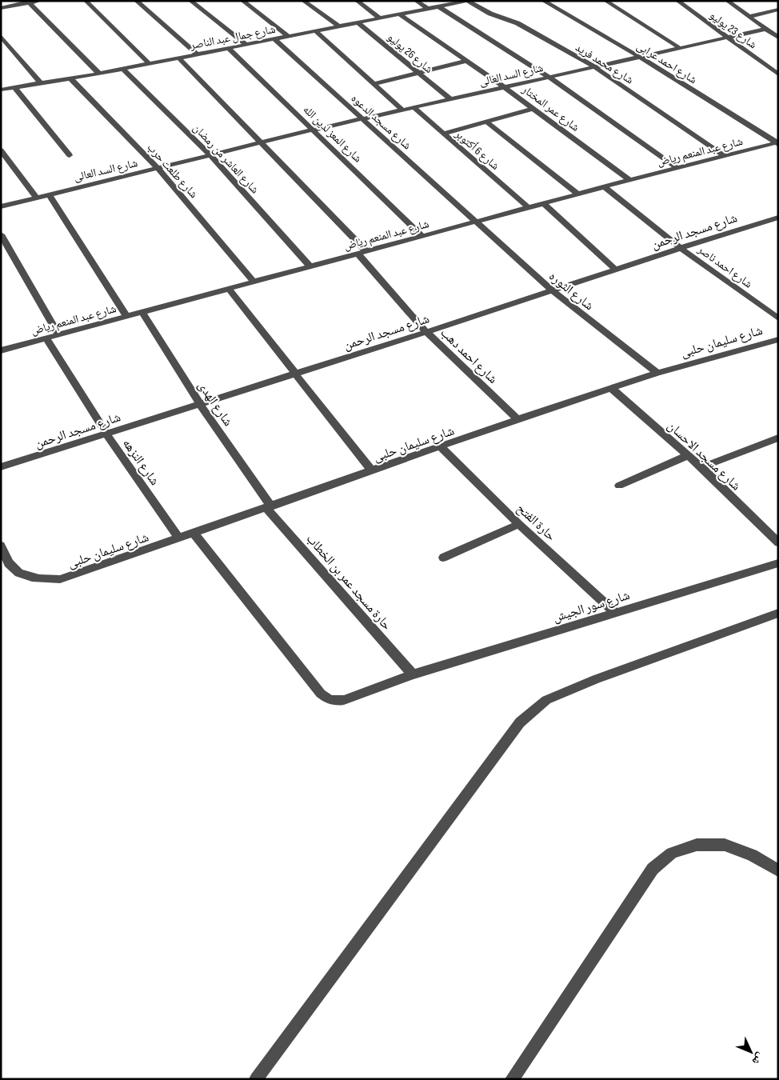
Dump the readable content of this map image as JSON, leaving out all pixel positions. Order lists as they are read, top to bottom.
{
  "streets": {
    "street": [
      "شارع 23 يوليو",
      "شارع جمال عبد الناصر",
      "شارع 26 يوليو",
      "شارع احمد عرابى",
      "شارع محمد فريد",
      "شارع السد العالى",
      "شارع عمر المختار",
      "شارع مسجد الدعوه",
      "شارع المعز لدين الله",
      "شارع 6 أكتوبر",
      "شارع عبد المنعم رياض",
      "شارع العاشر من رمضان",
      "شارع طلعت حرب",
      "شارع مسجد الرحمن",
      "شارع احمد ناصر",
      "شارع الثوره",
      "شارع سليمان حلبى",
      "شارع احمد دهب",
      "شارع الهدى",
      "شارع مسجد الاحسان",
      "شارع النزهه",
      "حارة الفتح",
      "حارة مسجد عمر بن الخطاب",
      "شارع سور الجيش"
    ]
  },
  "crossings": [
    ["شارع 23 يوليو", "شارع السد العالى"],
    ["شارع جمال عبد الناصر", "شارع 26 يوليو"],
    ["شارع جمال عبد الناصر", "شارع محمد فريد"],
    ["شارع جمال عبد الناصر", "شارع عمر المختار"],
    ["شارع جمال عبد الناصر", "شارع مسجد الدعوه"],
    ["شارع جمال عبد الناصر", "شارع المعز لدين الله"],
    ["شارع جمال عبد الناصر", "شارع العاشر من رمضان"],
    ["شارع جمال عبد الناصر", "شارع طلعت حرب"],
    ["شارع 26 يوليو", "شارع السد العالى"],
    ["شارع احمد عرابى", "شارع السد العالى"],
    ["شارع احمد عرابى", "شارع عبد المنعم رياض"],
    ["شارع محمد فريد", "شارع السد العالى"],
    ["شارع محمد فريد", "شارع عبد المنعم رياض"],
    ["شارع السد العالى", "شارع عمر المختار"],
    ["شارع السد العالى", "شارع مسجد الدعوه"],
    ["شارع السد العالى", "شارع المعز لدين الله"],
    ["شارع السد العالى", "شارع 6 أكتوبر"],
    ["شارع السد العالى", "شارع العاشر من رمضان"],
    ["شارع السد العالى", "شارع طلعت حرب"],
    ["شارع عمر المختار", "شارع عبد المنعم رياض"],
    ["شارع مسجد الدعوه", "شارع عبد المنعم رياض"],
    ["شارع مسجد الدعوه", "شارع الثوره"],
    ["شارع المعز لدين الله", "شارع عبد المنعم رياض"],
    ["شارع 6 أكتوبر", "شارع عبد المنعم رياض"],
    ["شارع عبد المنعم رياض", "شارع العاشر من رمضان"],
    ["شارع عبد المنعم رياض", "شارع طلعت حرب"],
    ["شارع عبد المنعم رياض", "شارع احمد ناصر"],
    ["شارع عبد المنعم رياض", "شارع الثوره"],
    ["شارع عبد المنعم رياض", "شارع احمد دهب"],
    ["شارع عبد المنعم رياض", "شارع الهدى"],
    ["شارع عبد المنعم رياض", "شارع النزهه"],
    ["شارع مسجد الرحمن", "شارع احمد ناصر"],
    ["شارع مسجد الرحمن", "شارع الثوره"],
    ["شارع مسجد الرحمن", "شارع احمد دهب"],
    ["شارع مسجد الرحمن", "شارع الهدى"],
    ["شارع مسجد الرحمن", "شارع النزهه"],
    ["شارع الثوره", "شارع سليمان حلبى"],
    ["شارع سليمان حلبى", "شارع احمد دهب"],
    ["شارع سليمان حلبى", "شارع الهدى"],
    ["شارع سليمان حلبى", "شارع مسجد الاحسان"],
    ["شارع سليمان حلبى", "شارع النزهه"],
    ["شارع سليمان حلبى", "حارة الفتح"],
    ["شارع سليمان حلبى", "حارة مسجد عمر بن الخطاب"],
    ["شارع سليمان حلبى", "شارع سور الجيش"],
    ["شارع الهدى", "حارة مسجد عمر بن الخطاب"],
    ["حارة الفتح", "شارع سور الجيش"],
    ["حارة مسجد عمر بن الخطاب", "شارع سور الجيش"]
  ],
  "north": "bottom right"
}
